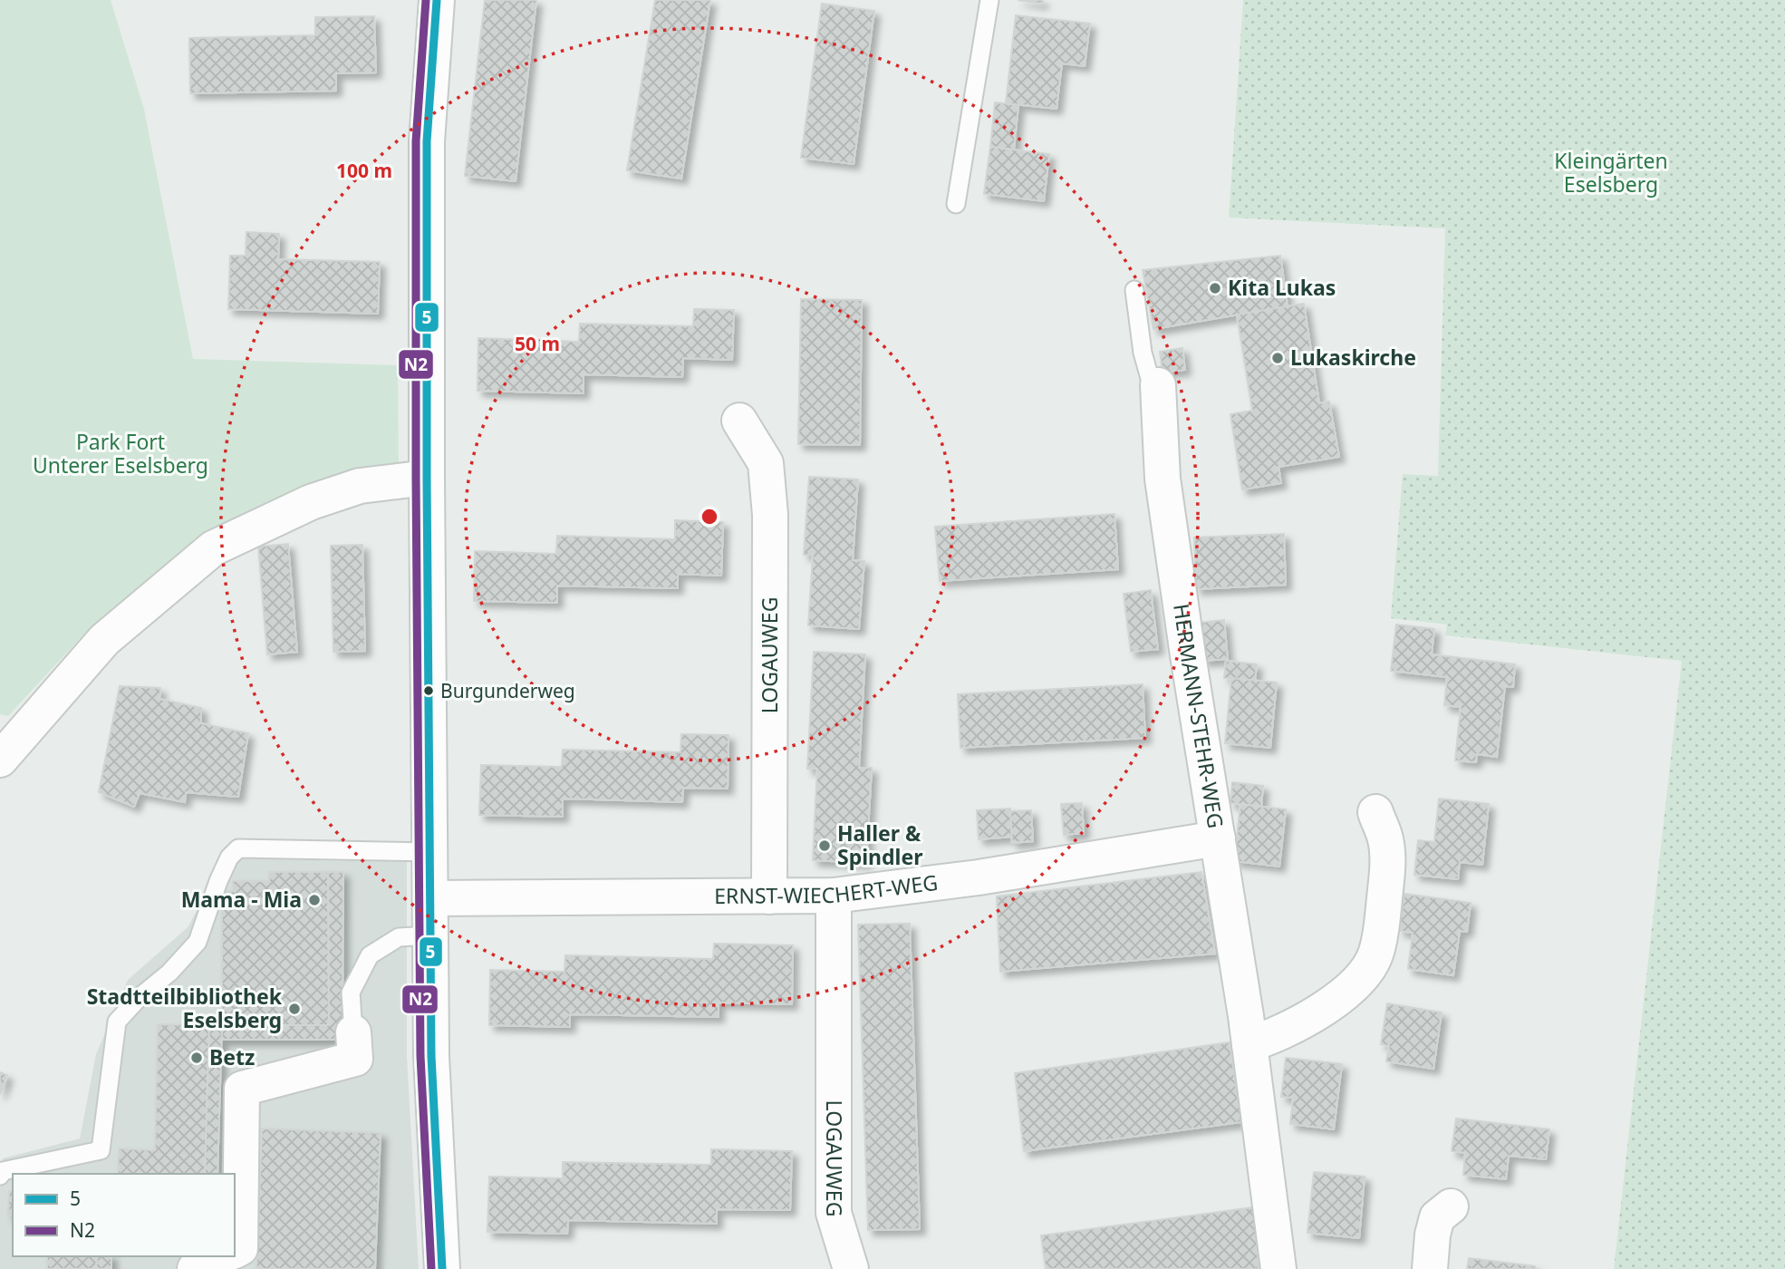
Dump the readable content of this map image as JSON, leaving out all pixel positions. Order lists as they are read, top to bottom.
{
  "streets": {
    "street": ["LOGAUWEG", "HERMANN-STEHR-WEG", "ERNST-WIECHERT-WEG"]
  },
  "crossings": [
    ["LOGAUWEG", "ERNST-WIECHERT-WEG"],
    ["HERMANN-STEHR-WEG", "ERNST-WIECHERT-WEG"]
  ],
  "parks": ["Kleingärten Eselsberg", "Park Fort Unterer Eselsberg"],
  "places": [
    "Kita Lukas",
    "Lukaskirche",
    "Burgunderweg",
    "Haller & Spindler",
    "Mama - Mia",
    "Stadtteilbibliothek Eselsberg",
    "Betz"
  ],
  "lines": ["transit line 5", "transit line N2"],
  "legend": ["5", "N2"],
  "rings": ["100 m", "50 m"]
}
